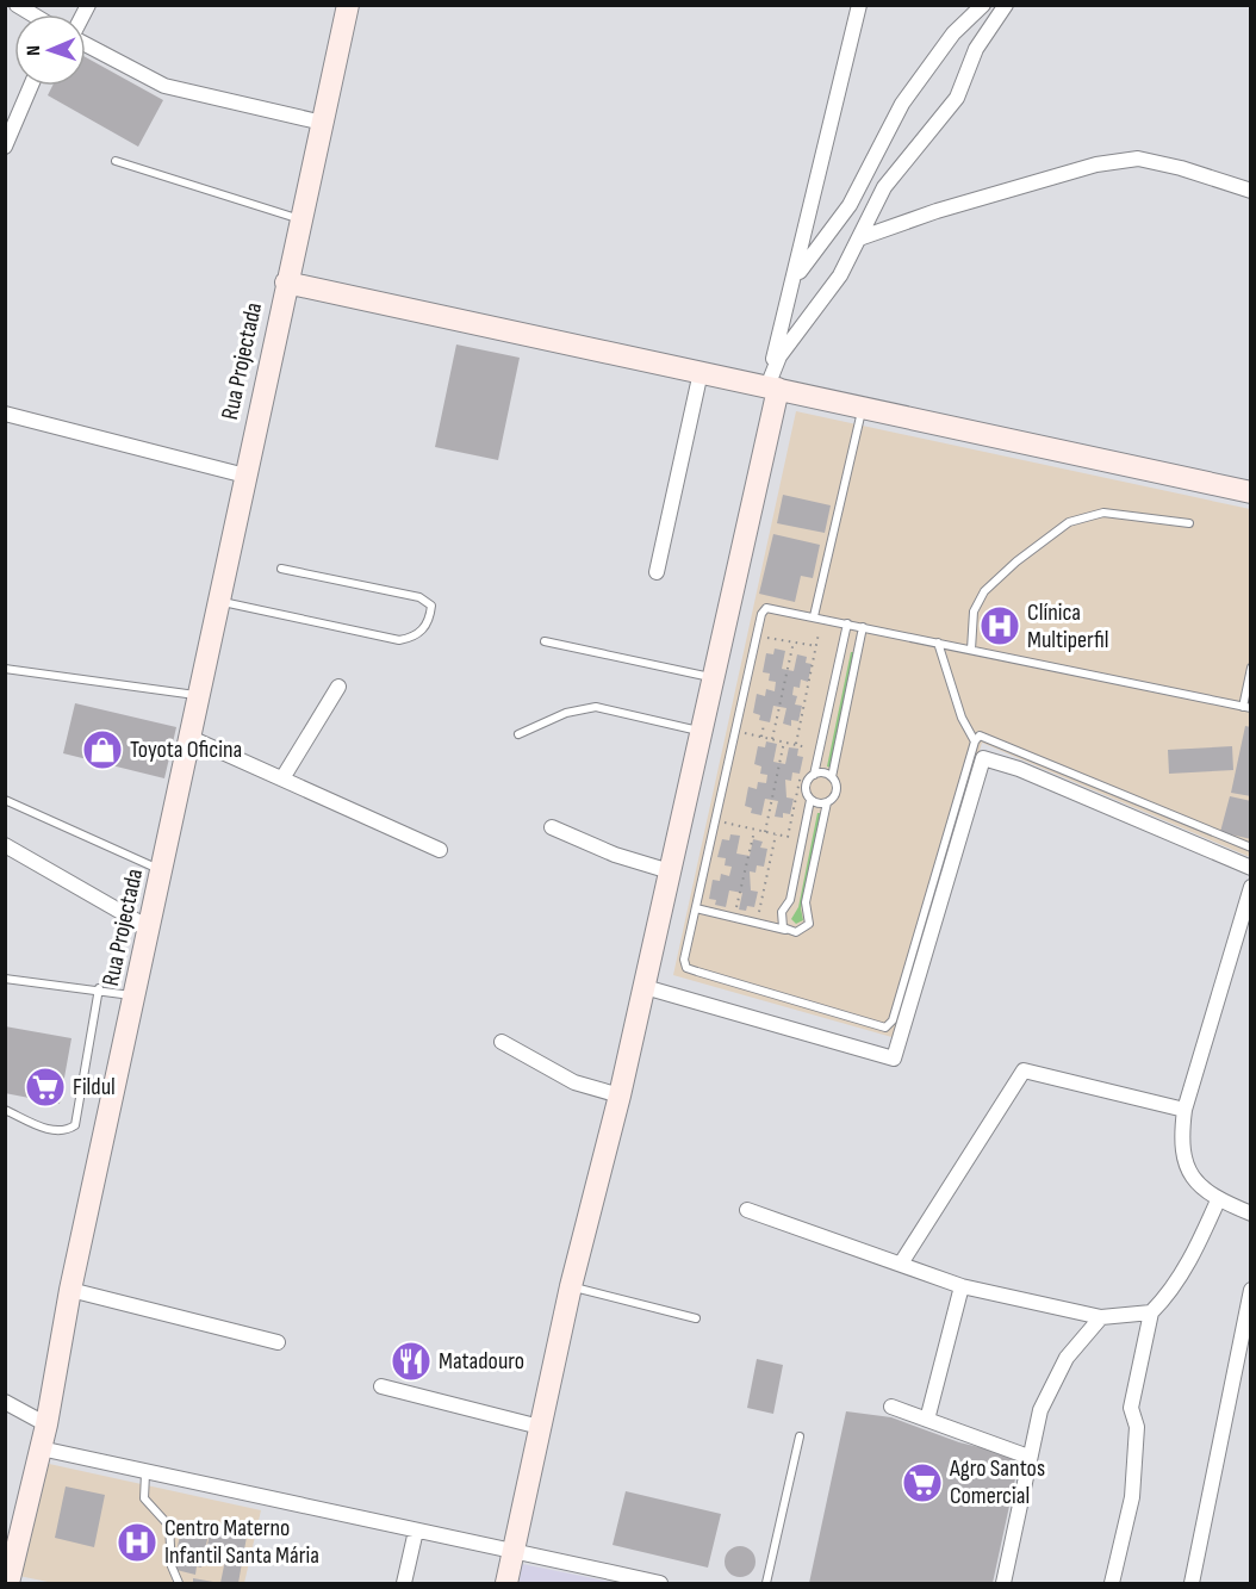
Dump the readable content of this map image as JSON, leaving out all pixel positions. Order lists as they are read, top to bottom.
{
  "streets": {
    "street": ["Rua Projectada"]
  },
  "places": {
    "hospital": ["Clínica Multiperfil", "Centro Materno Infantil Santa Mária"],
    "shop": ["Toyota Oficina"],
    "supermarket": ["Fildul", "Agro Santos Comercial"],
    "restaurant": ["Matadouro"]
  },
  "north": "left"
}
